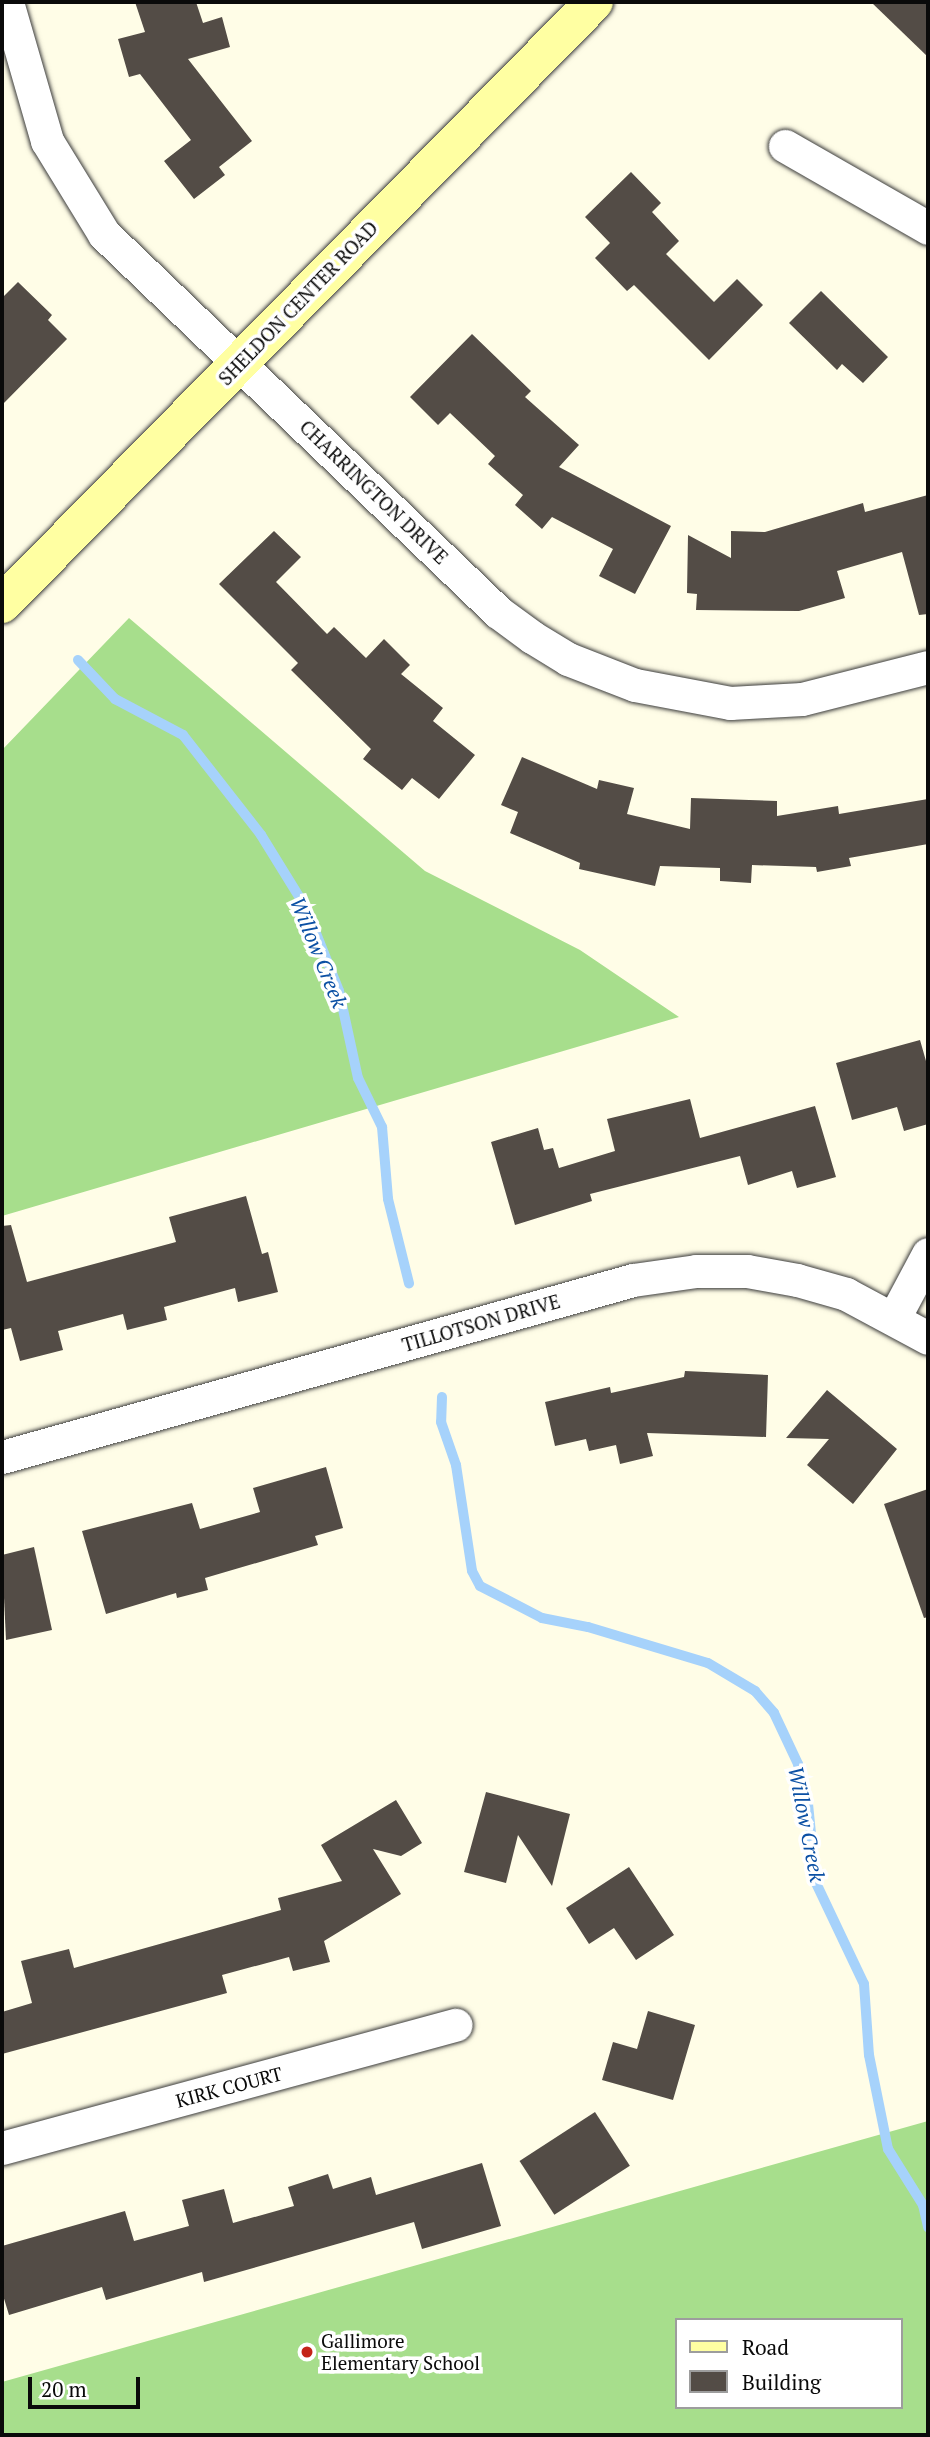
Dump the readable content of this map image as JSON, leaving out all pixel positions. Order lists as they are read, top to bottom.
{
  "streets": {
    "main road": ["SHELDON CENTER ROAD"],
    "street": ["CHARRINGTON DRIVE", "TILLOTSON DRIVE", "KIRK COURT"]
  },
  "crossings": [
    ["SHELDON CENTER ROAD", "CHARRINGTON DRIVE"]
  ],
  "water": ["Willow Creek"],
  "places": ["Gallimore Elementary School"],
  "legend": ["Road", "Building"],
  "scale_bar": "20 m"
}
